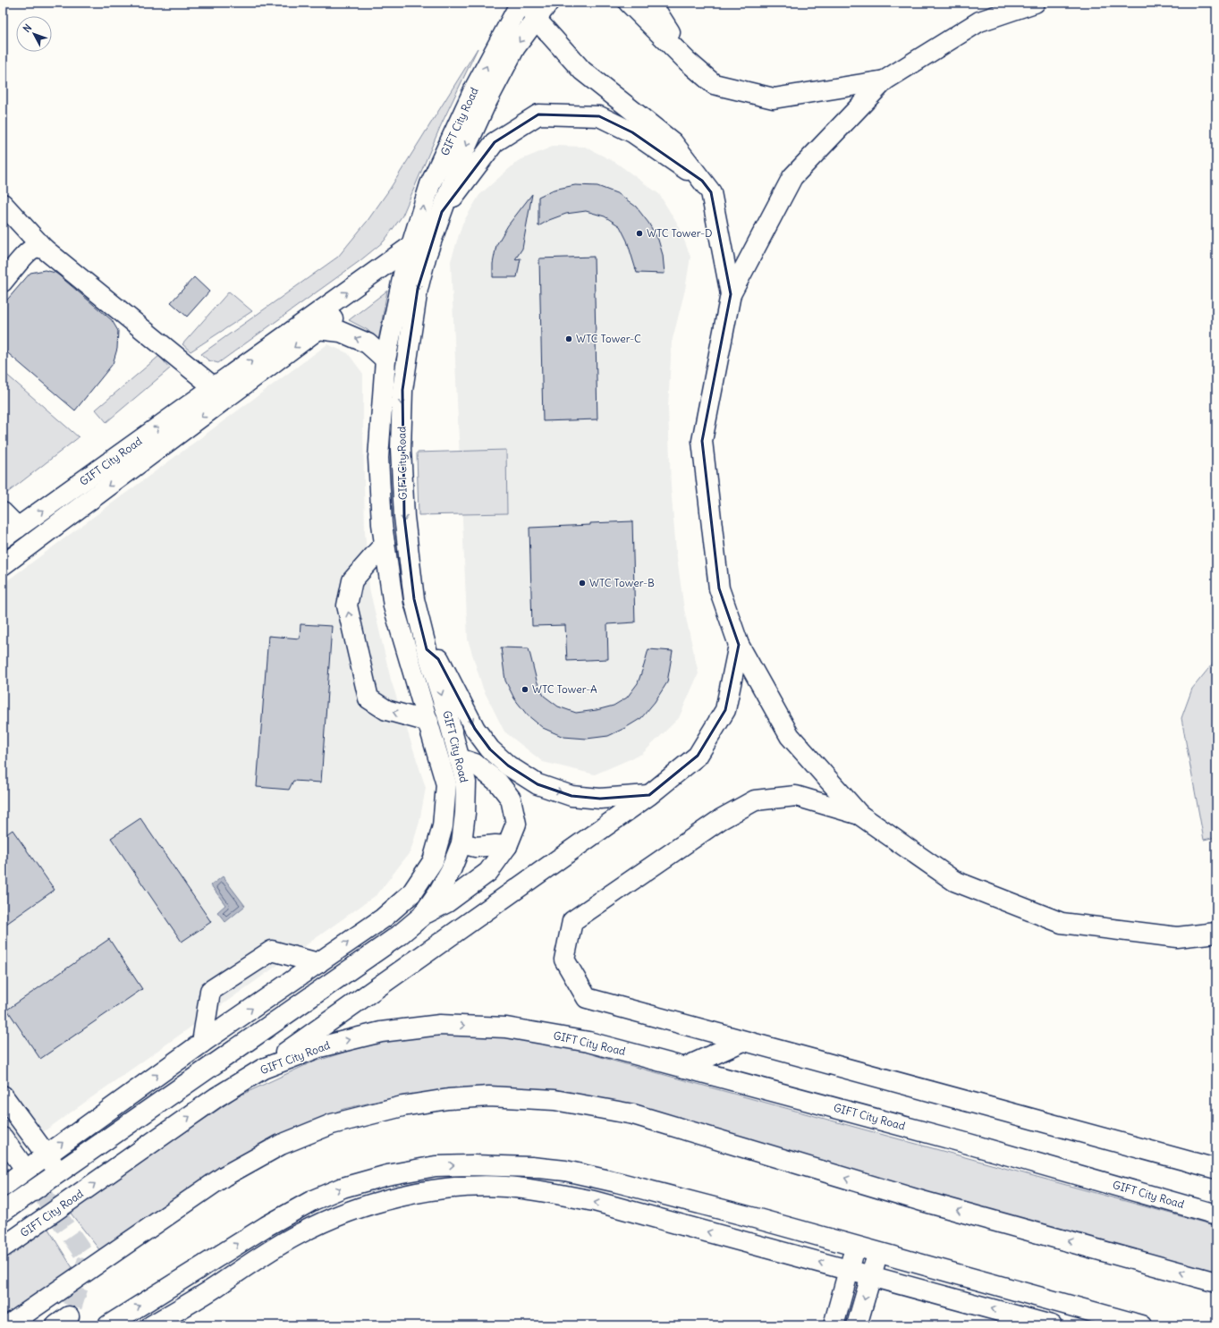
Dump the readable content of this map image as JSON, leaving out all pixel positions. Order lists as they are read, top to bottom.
{
  "streets": {
    "street": ["GIFT City Road"]
  },
  "places": [
    "WTC Tower-D",
    "WTC Tower-C",
    "WTC Tower-B",
    "WTC Tower-A"
  ],
  "north": "top left"
}
